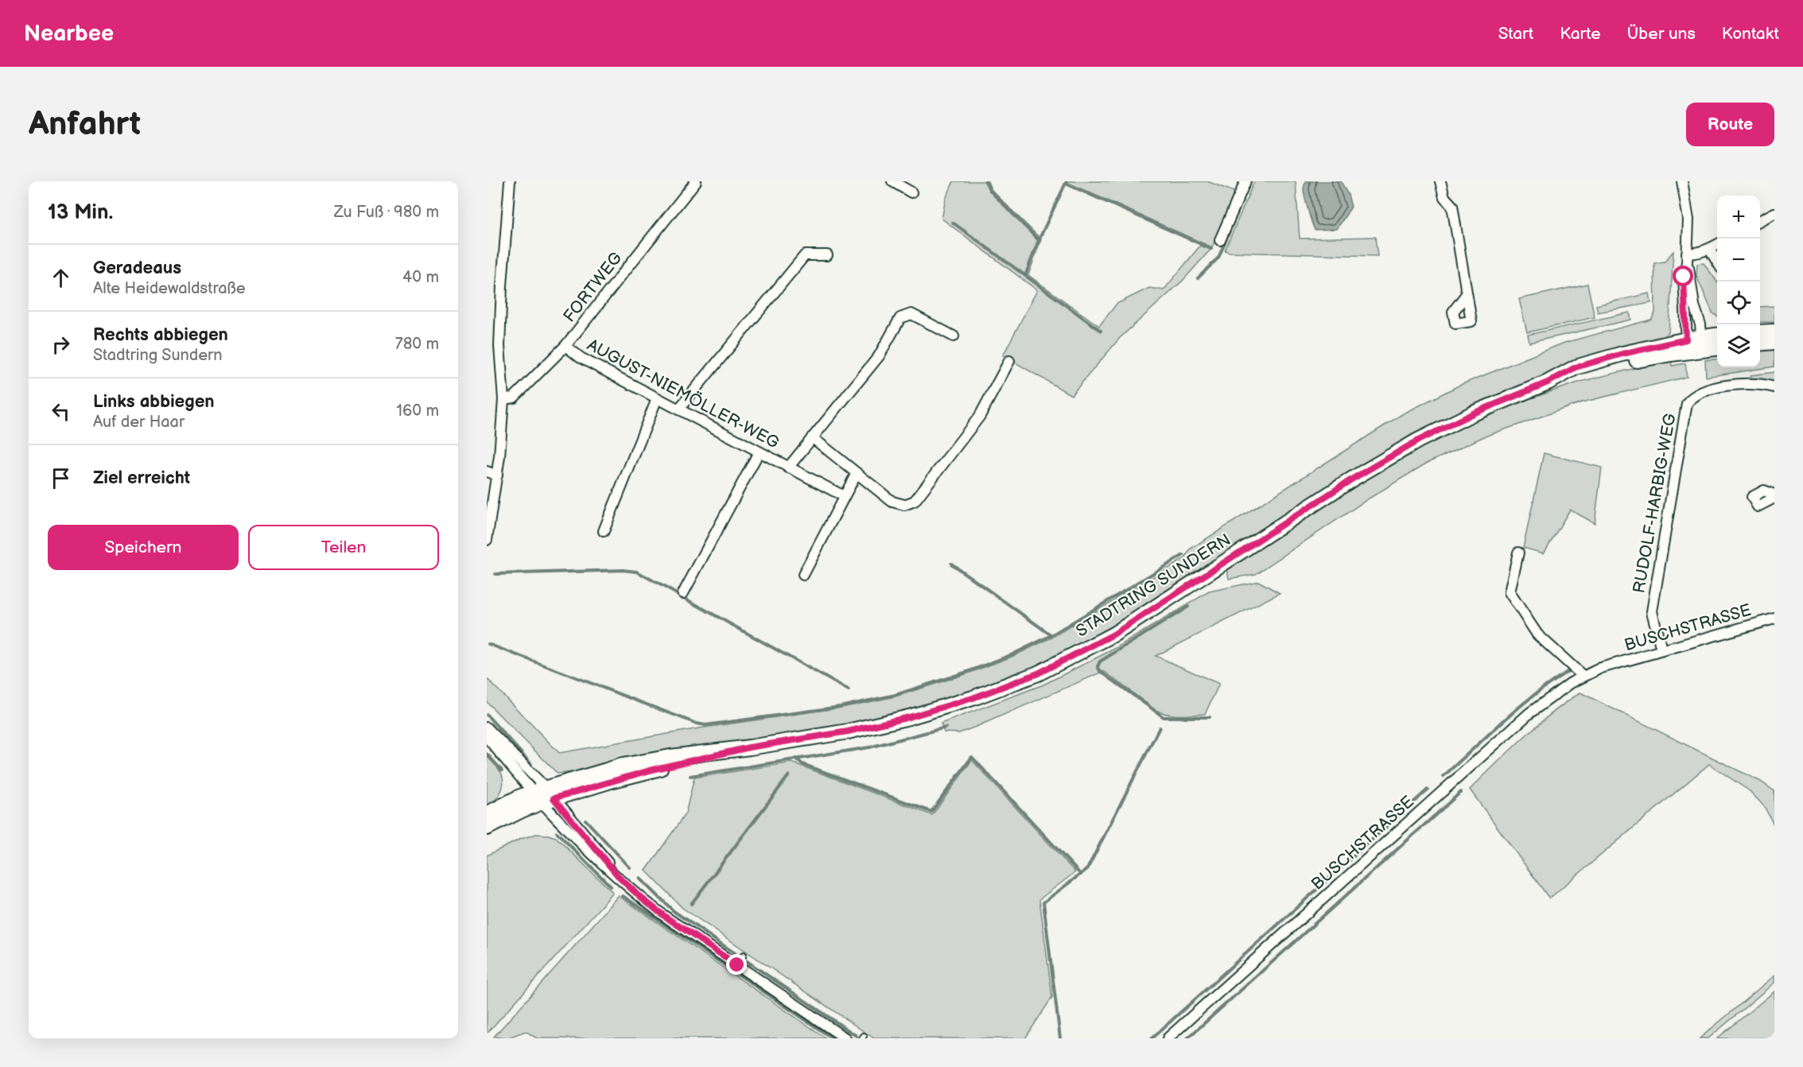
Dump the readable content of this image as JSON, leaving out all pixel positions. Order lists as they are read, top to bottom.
{
  "streets": {
    "main road": ["STADTRING SUNDERN"],
    "street": [
      "FORTWEG",
      "AUGUST-NIEMÖLLER-WEG",
      "RUDOLF-HARBIG-WEG",
      "BUSCHSTRASSE"
    ]
  },
  "crossings": [
    ["FORTWEG", "AUGUST-NIEMÖLLER-WEG"],
    ["RUDOLF-HARBIG-WEG", "BUSCHSTRASSE"]
  ],
  "page": {
    "header": "Nearbee",
    "nav": [
      "Start",
      "Karte",
      "Über uns",
      "Kontakt"
    ],
    "buttons": [
      "Route",
      ["Speichern", "Teilen"]
    ],
    "title": "Anfahrt",
    "heading": ["13 Min.", "Zu Fuß · 980 m"],
    "map_buttons": ["+", "−"],
    "list": [
      ["Geradeaus", "Alte Heidewaldstraße", "40 m"],
      ["Rechts abbiegen", "Stadtring Sundern", "780 m"],
      ["Links abbiegen", "Auf der Haar", "160 m"],
      "Ziel erreicht"
    ]
  }
}
